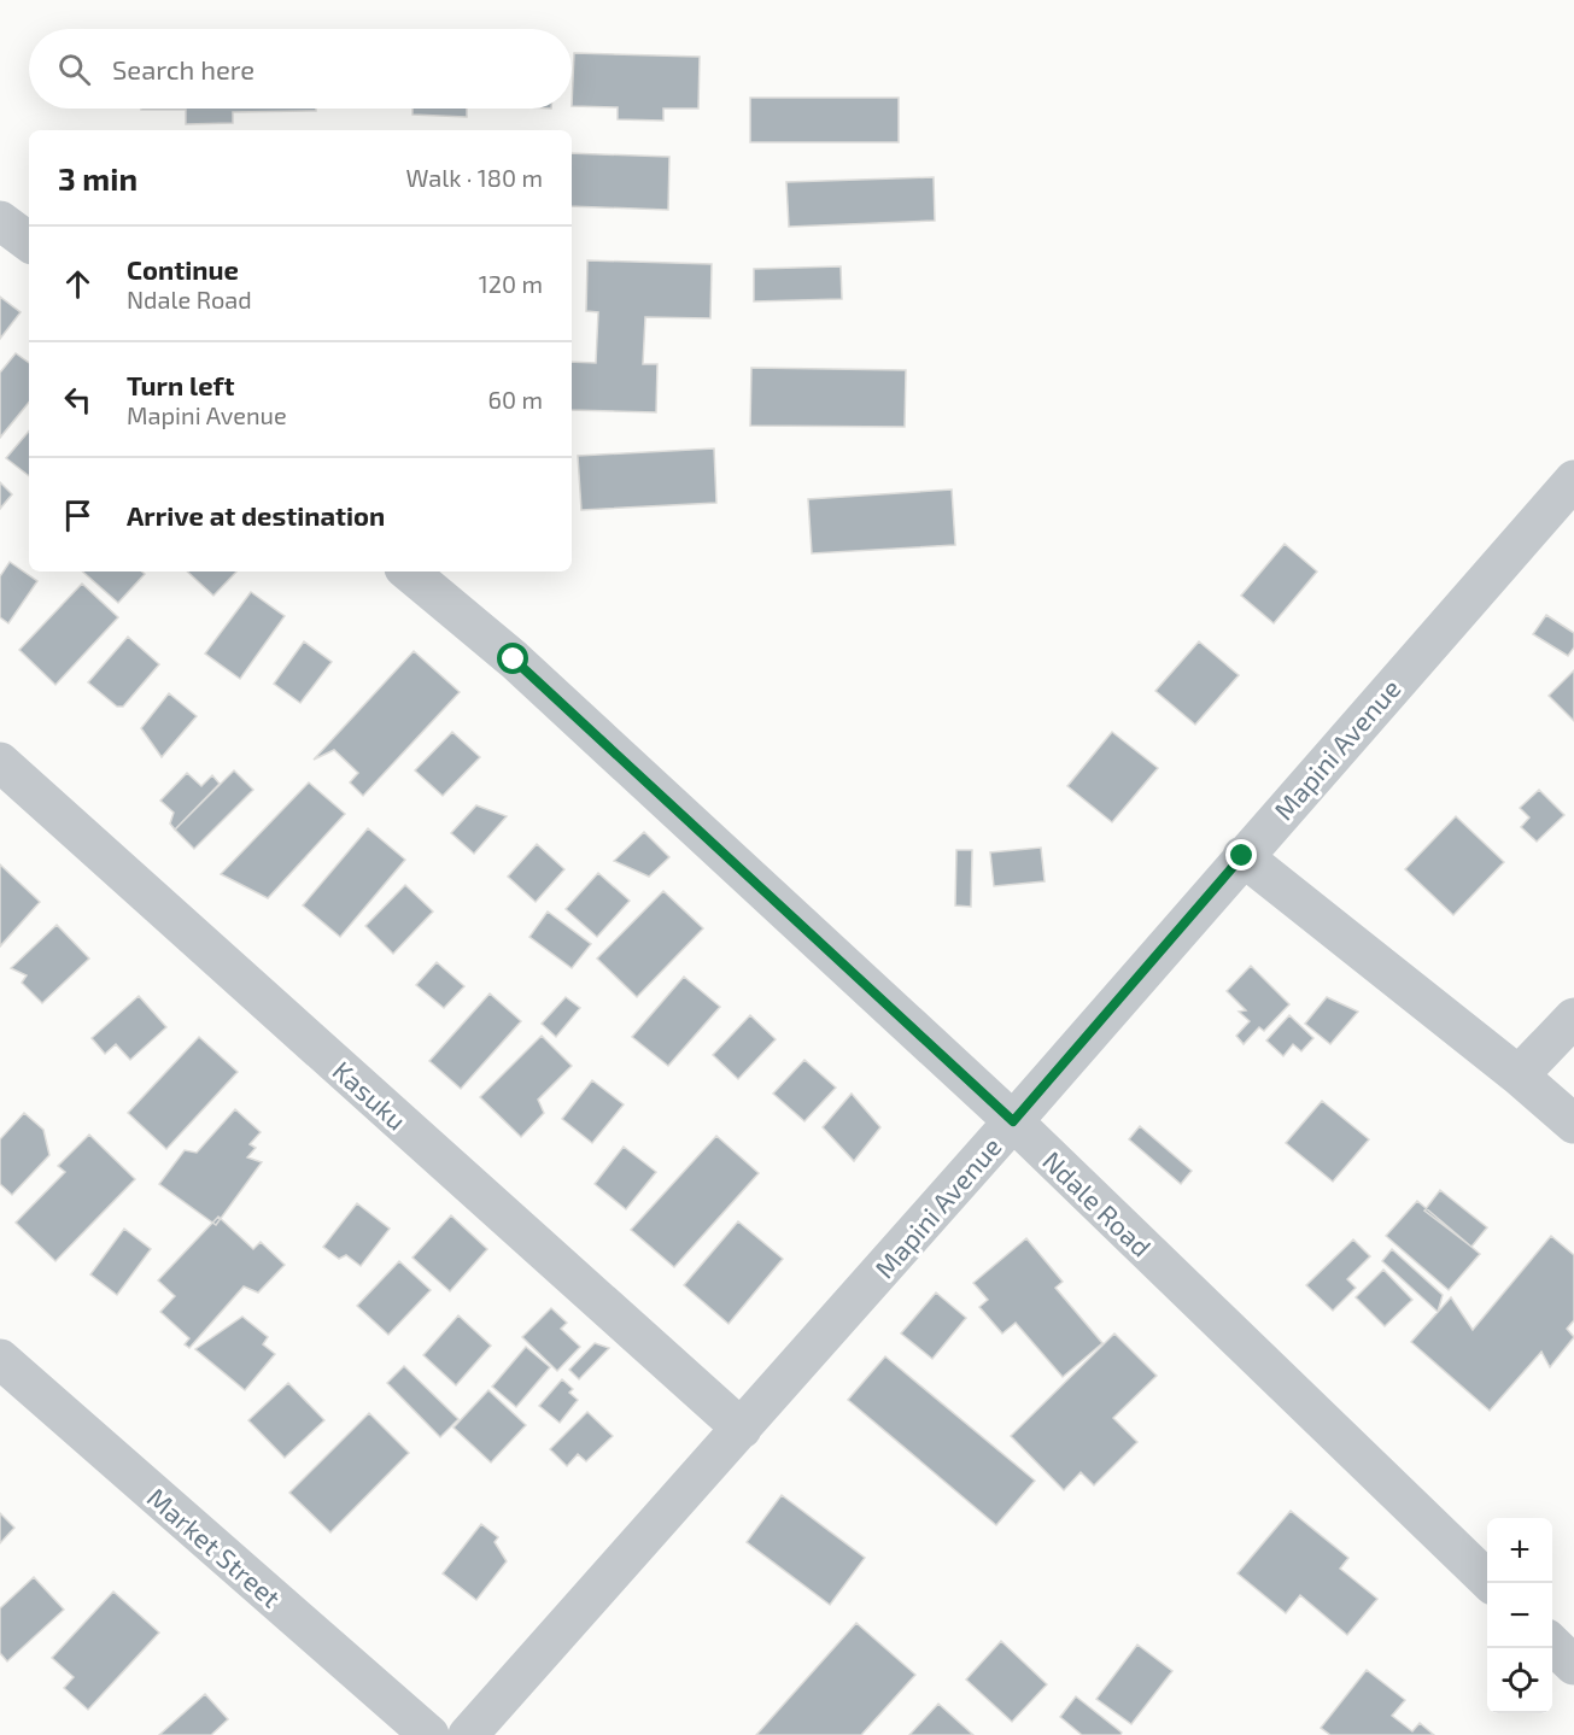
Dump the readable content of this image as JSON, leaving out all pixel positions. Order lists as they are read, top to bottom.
{
  "streets": {
    "street": [
      "Mapini Avenue",
      "Kasuku",
      "Ndale Road",
      "Market Street"
    ]
  },
  "crossings": [
    ["Mapini Avenue", "Kasuku"],
    ["Mapini Avenue", "Ndale Road"]
  ],
  "page": {
    "search": "Search here",
    "heading": ["3 min", "Walk · 180 m"],
    "list": [
      ["Continue", "Ndale Road", "120 m"],
      ["Turn left", "Mapini Avenue", "60 m"],
      "Arrive at destination"
    ],
    "map_buttons": ["+", "−"]
  }
}
